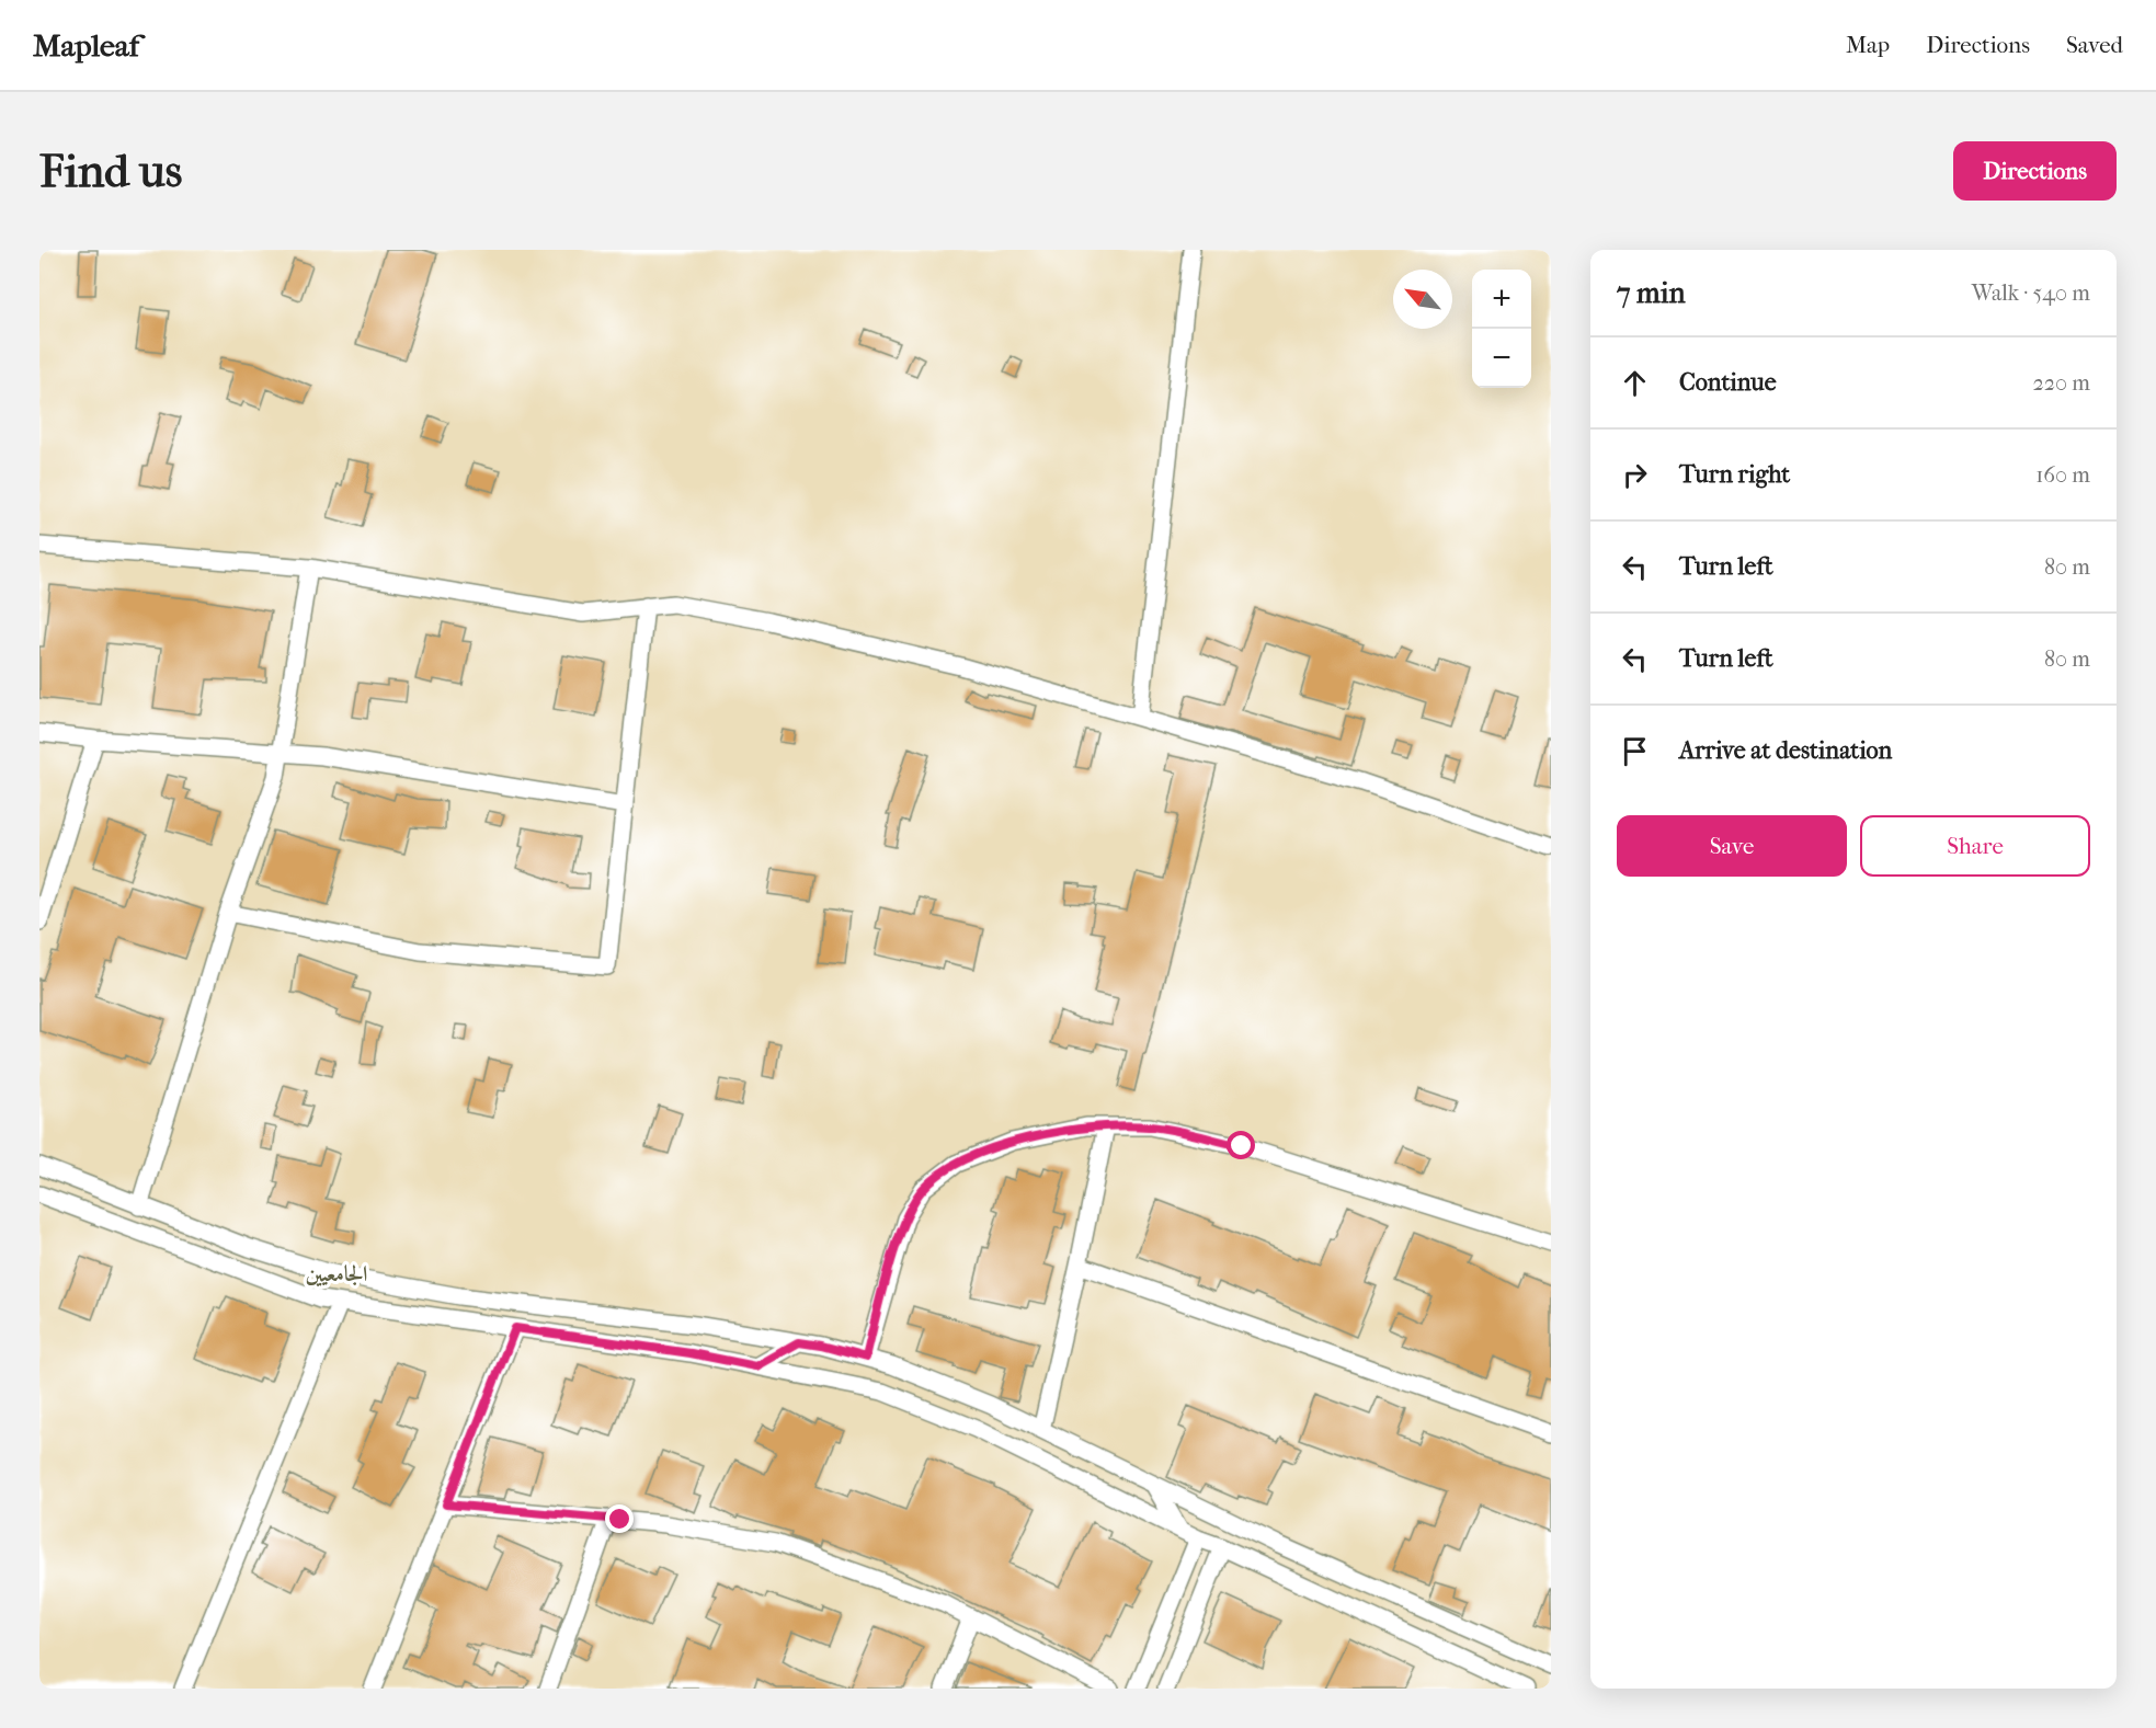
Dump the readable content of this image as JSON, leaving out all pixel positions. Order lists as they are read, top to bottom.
{
  "districts": ["الجامعيين"],
  "north": "top left",
  "page": {
    "header": "Mapleaf",
    "nav": ["Map", "Directions", "Saved"],
    "buttons": [
      "Directions",
      ["Save", "Share"]
    ],
    "title": "Find us",
    "heading": ["7 min", "Walk · 540 m"],
    "map_buttons": ["+", "−"],
    "list": [
      ["Continue", "220 m"],
      ["Turn right", "160 m"],
      ["Turn left", "80 m"],
      ["Turn left", "80 m"],
      "Arrive at destination"
    ]
  }
}
